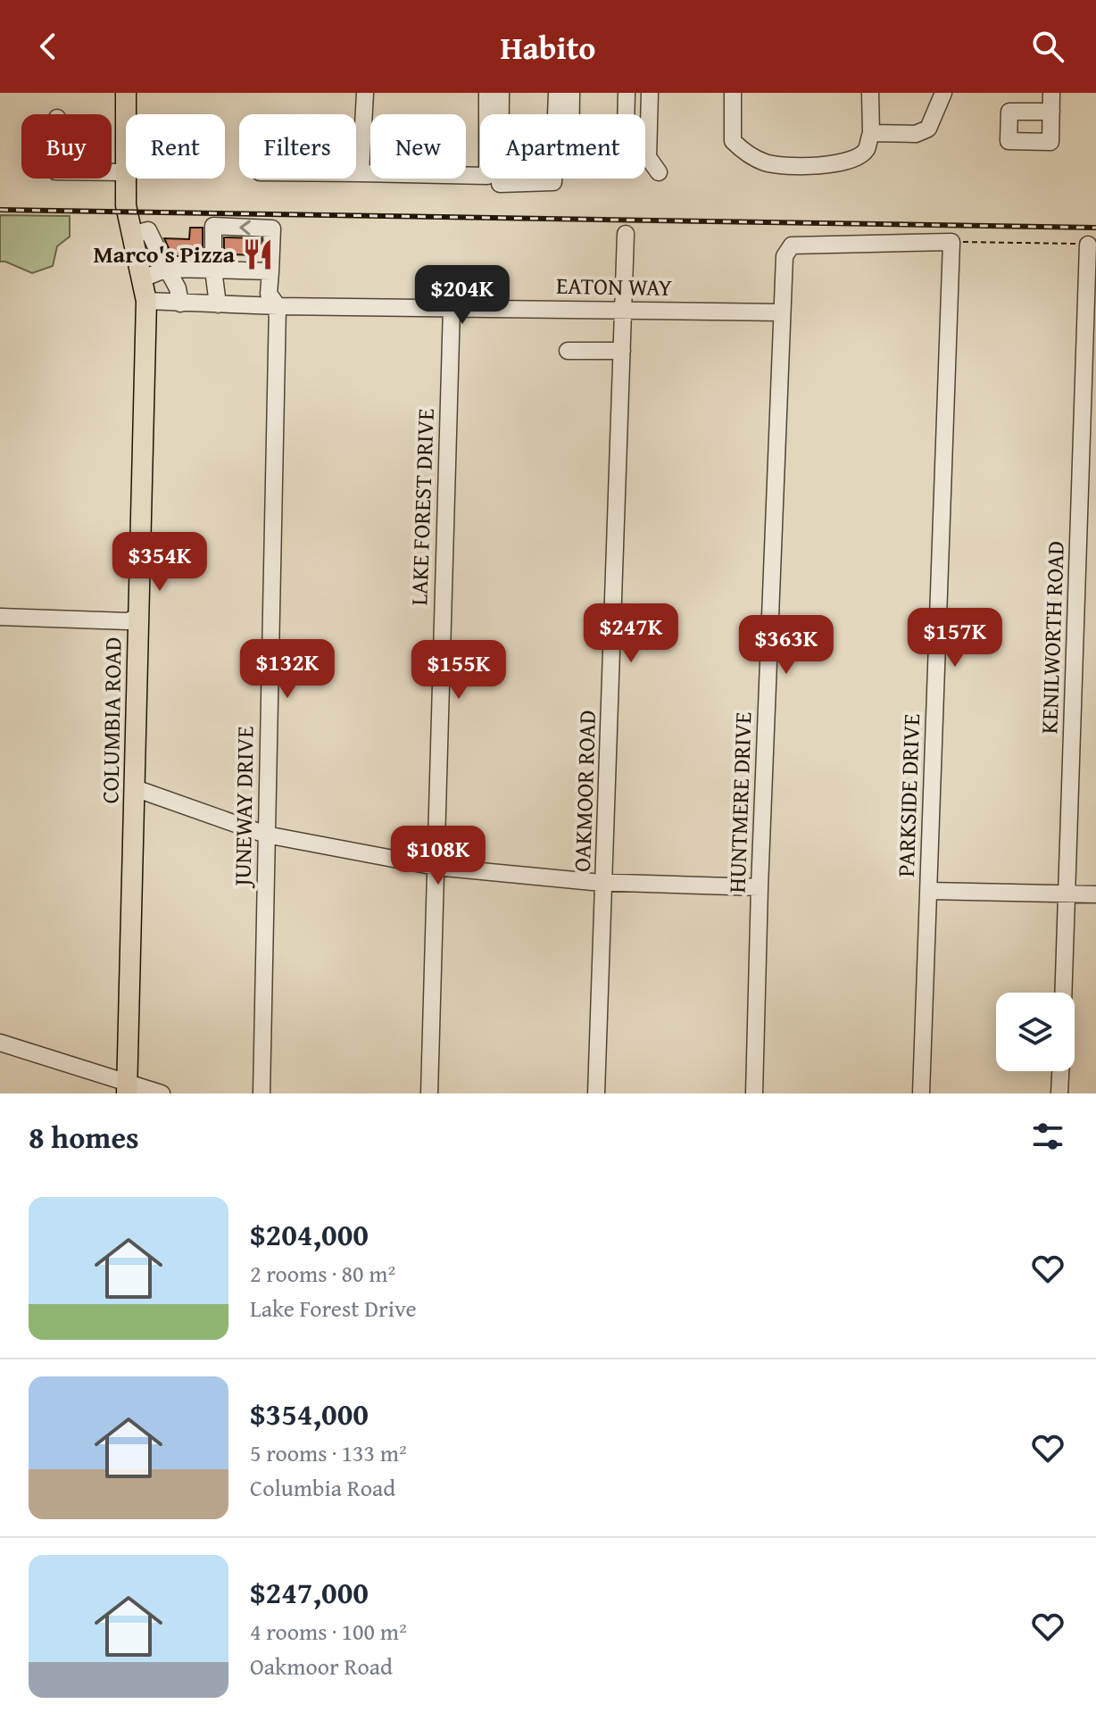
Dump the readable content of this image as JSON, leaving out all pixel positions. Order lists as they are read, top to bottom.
{
  "streets": {
    "main road": ["COLUMBIA ROAD"],
    "street": [
      "EATON WAY",
      "LAKE FOREST DRIVE",
      "KENILWORTH ROAD",
      "OAKMOOR ROAD",
      "PARKSIDE DRIVE",
      "HUNTMERE DRIVE",
      "JUNEWAY DRIVE"
    ]
  },
  "crossings": [
    ["EATON WAY", "LAKE FOREST DRIVE"],
    ["EATON WAY", "COLUMBIA ROAD"],
    ["EATON WAY", "OAKMOOR ROAD"],
    ["EATON WAY", "HUNTMERE DRIVE"],
    ["EATON WAY", "JUNEWAY DRIVE"],
    ["PARKSIDE DRIVE", "HUNTMERE DRIVE"]
  ],
  "places": {
    "restaurant": ["Marco's Pizza"]
  },
  "page": {
    "header": "Habito",
    "chip": [
      "Buy",
      "Rent",
      "Filters",
      "New",
      "Apartment"
    ],
    "price": [
      "$204K",
      "$354K",
      "$247K",
      "$157K",
      "$363K",
      "$132K",
      "$155K",
      "$108K"
    ],
    "heading": "8 homes",
    "list": [
      {
        "name": "$204,000",
        "note": "2 rooms · 80 m² · Lake Forest Drive"
      },
      {
        "name": "$354,000",
        "note": "5 rooms · 133 m² · Columbia Road"
      },
      {
        "name": "$247,000",
        "note": "4 rooms · 100 m² · Oakmoor Road"
      }
    ]
  }
}
